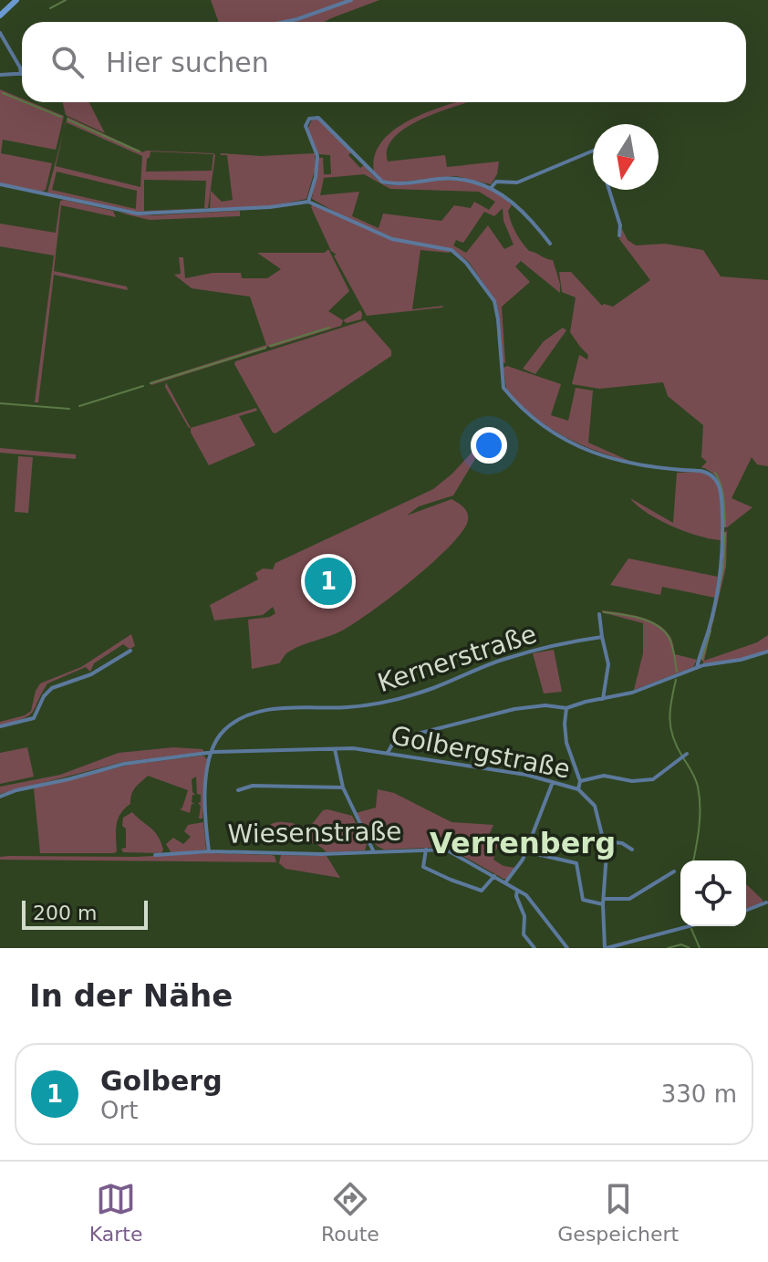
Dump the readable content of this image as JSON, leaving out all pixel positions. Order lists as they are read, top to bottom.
{
  "streets": {
    "street": ["Kernerstraße", "Golbergstraße", "Wiesenstraße"]
  },
  "crossings": [
    ["Kernerstraße", "Golbergstraße"]
  ],
  "districts": ["Verrenberg"],
  "scale_bar": "200 m",
  "north": "bottom",
  "page": {
    "search": "Hier suchen",
    "pins": "1",
    "scale": "200 m",
    "heading": "In der Nähe",
    "list": [
      {
        "mark": "1",
        "name": "Golberg",
        "note": "Ort",
        "value": "330 m"
      }
    ],
    "nav": ["Karte", "Route", "Gespeichert"]
  }
}
